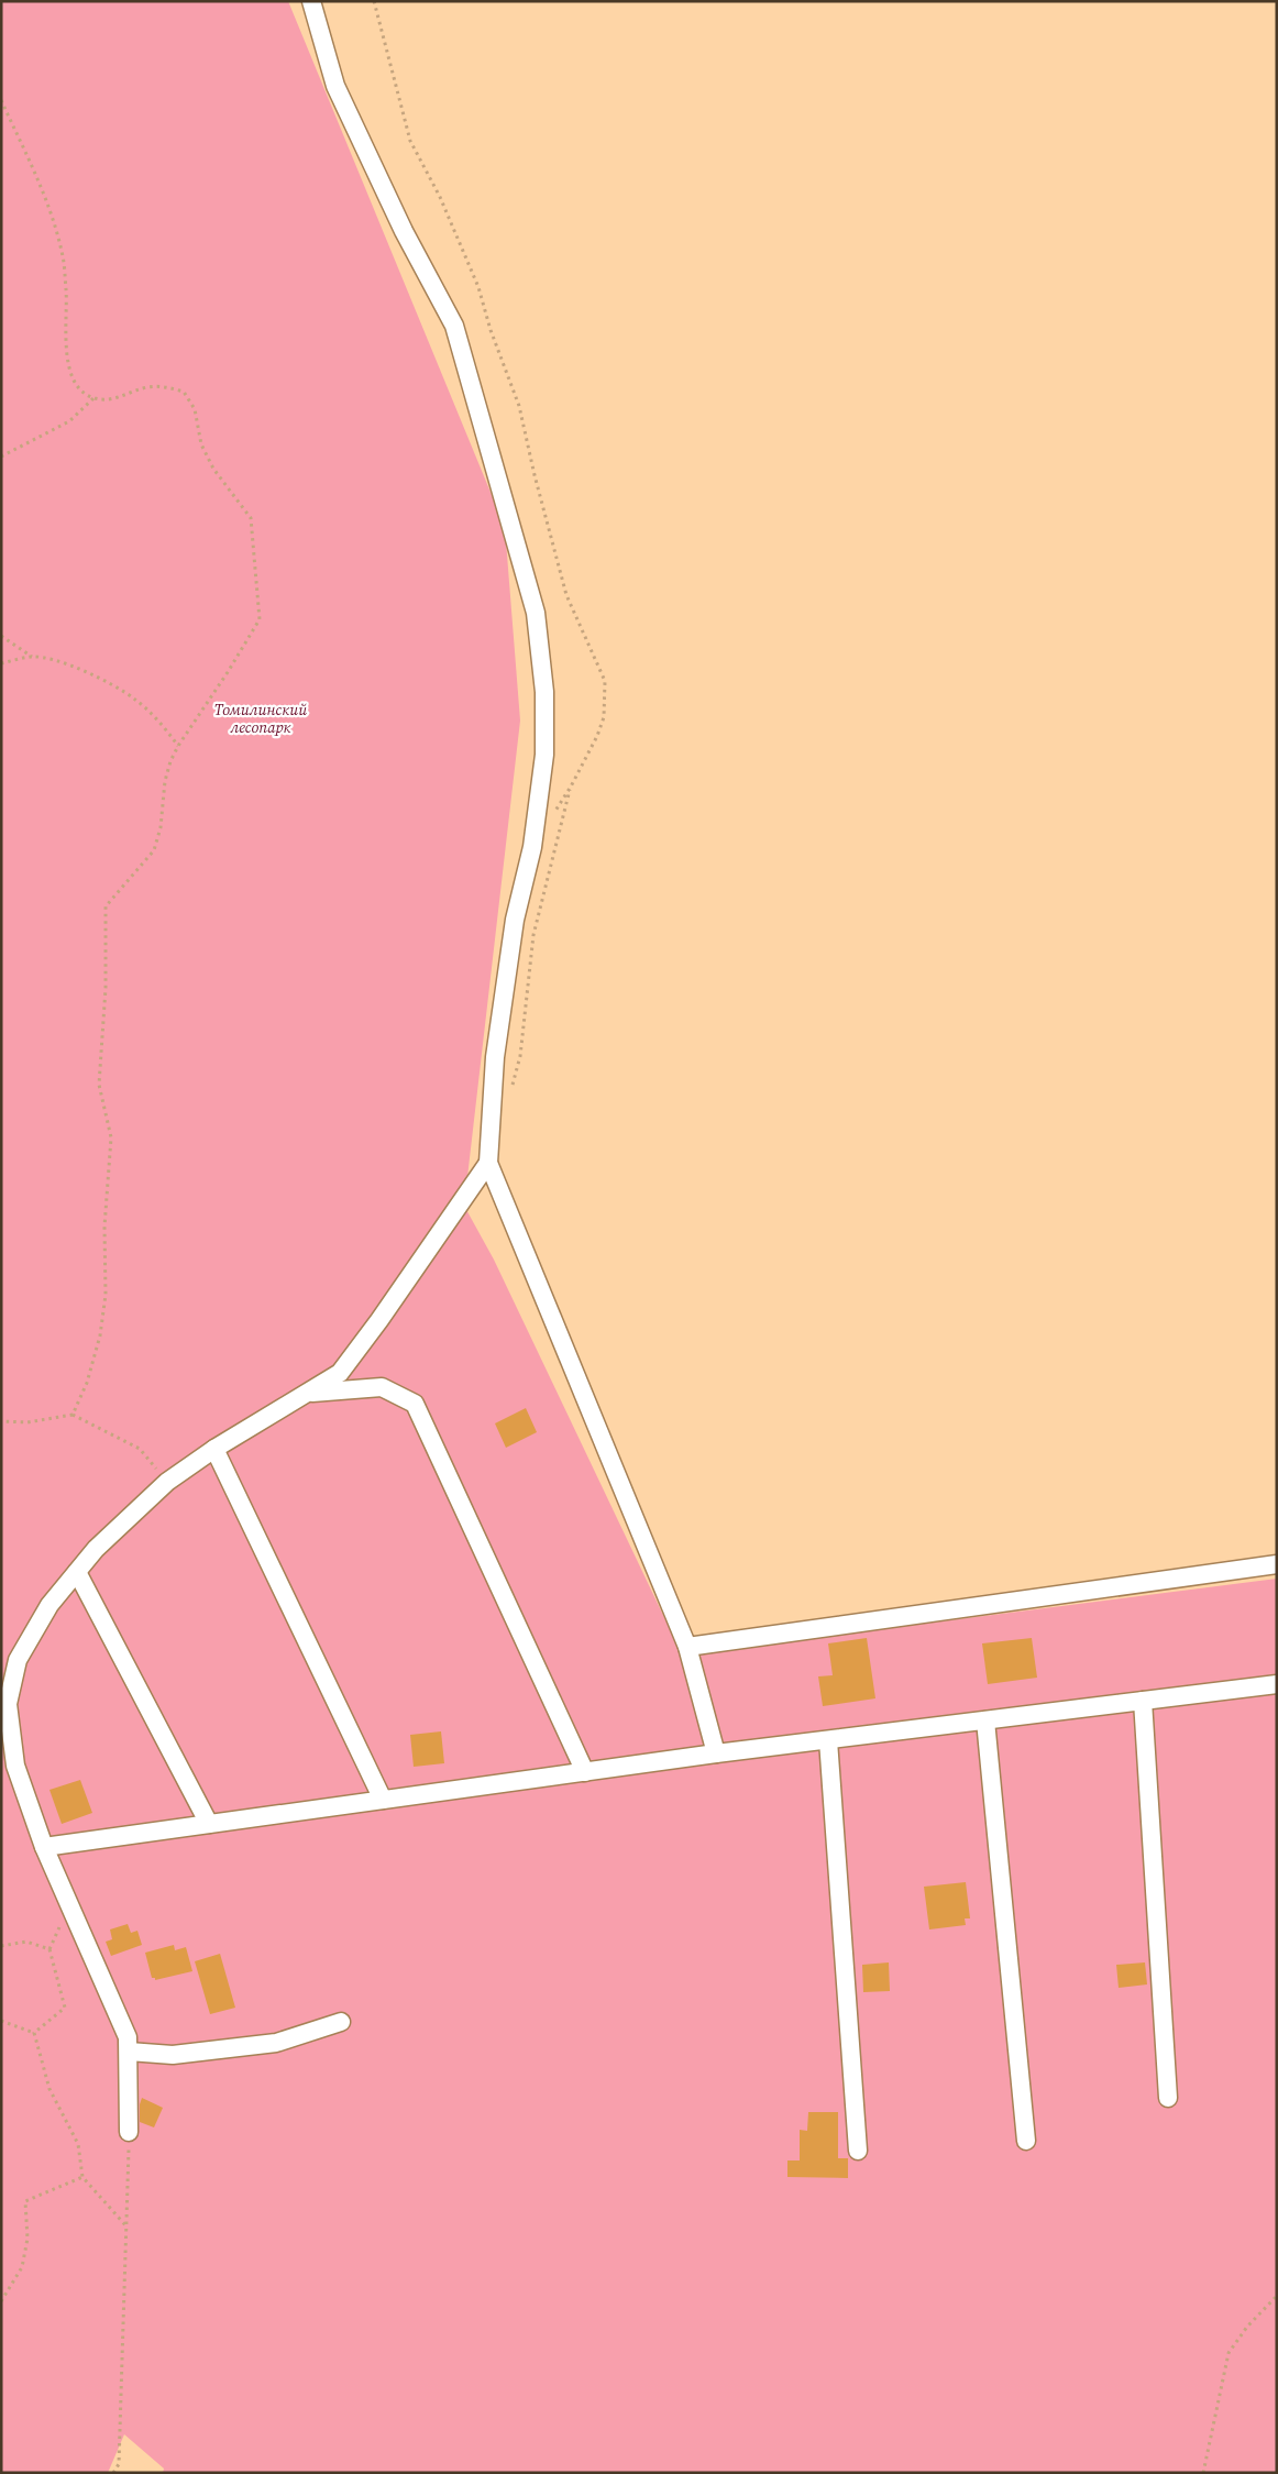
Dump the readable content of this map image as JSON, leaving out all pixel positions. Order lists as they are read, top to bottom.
{
  "parks": ["Томилинский лесопарк"]
}
